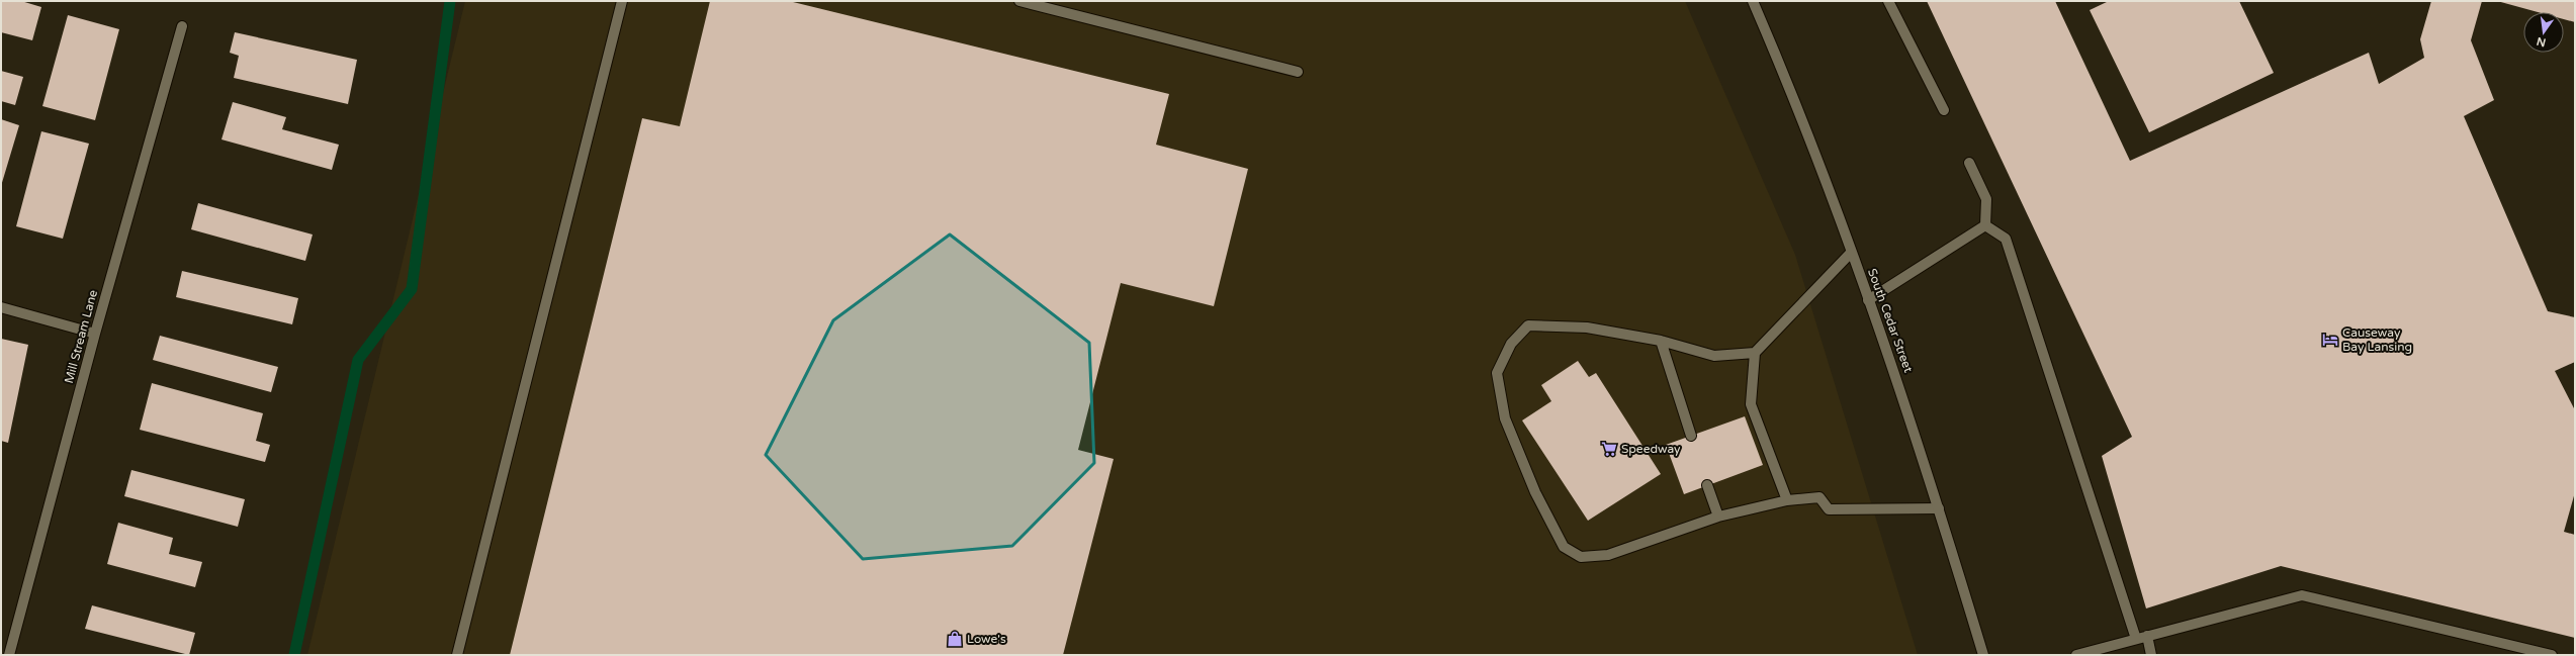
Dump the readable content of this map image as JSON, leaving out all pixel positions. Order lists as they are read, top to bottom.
{
  "streets": {
    "street": ["South Cedar Street", "Mill Stream Lane"]
  },
  "places": {
    "hotel": ["Causeway Bay Lansing"],
    "supermarket": ["Speedway"],
    "shop": ["Lowe's"]
  },
  "north": "bottom"
}
